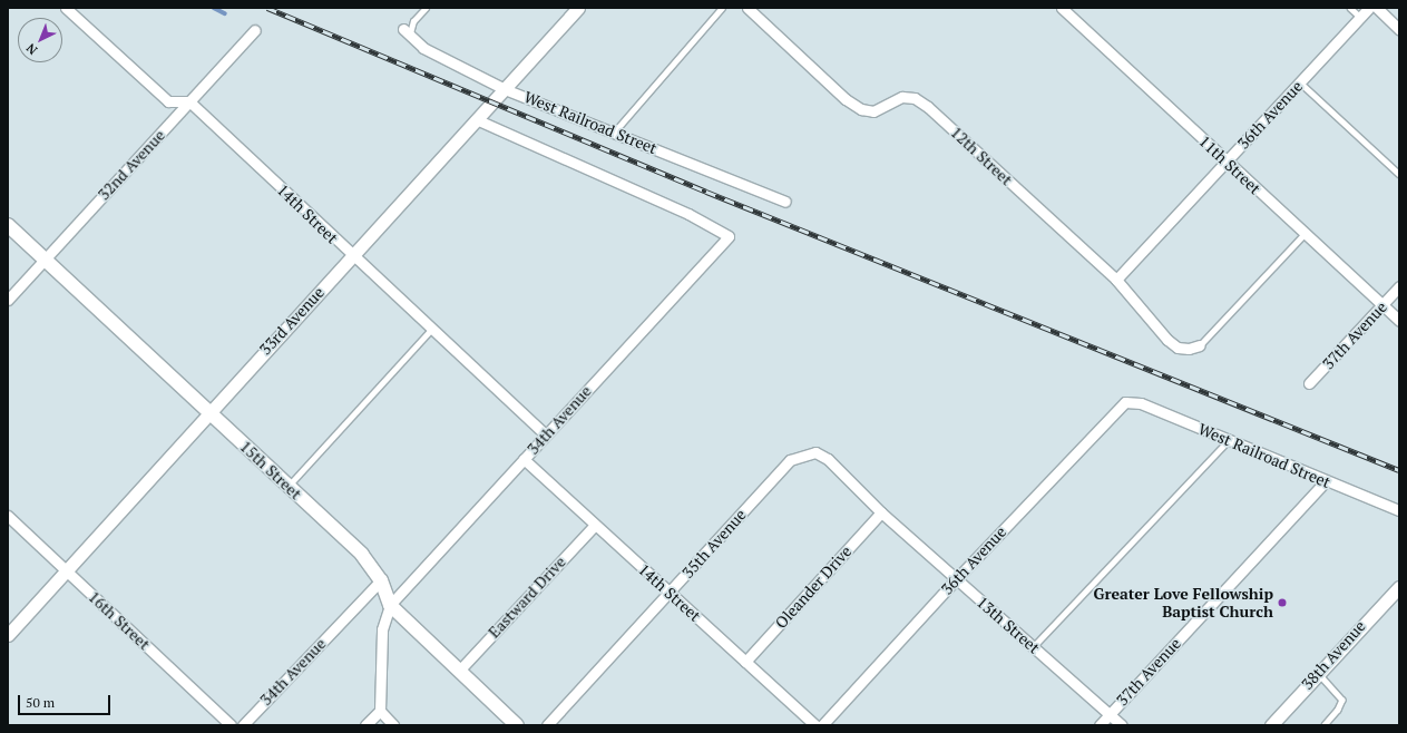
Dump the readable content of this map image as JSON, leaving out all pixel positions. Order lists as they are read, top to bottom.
{
  "streets": {
    "main road": ["15th Street"],
    "street": [
      "36th Avenue",
      "West Railroad Street",
      "12th Street",
      "32nd Avenue",
      "11th Street",
      "14th Street",
      "33rd Avenue",
      "37th Avenue",
      "34th Avenue",
      "35th Avenue",
      "Oleander Drive",
      "Eastward Drive",
      "16th Street",
      "13th Street",
      "38th Avenue"
    ]
  },
  "crossings": [
    ["36th Avenue", "West Railroad Street"],
    ["36th Avenue", "12th Street"],
    ["36th Avenue", "11th Street"],
    ["36th Avenue", "13th Street"],
    ["West Railroad Street", "33rd Avenue"],
    ["West Railroad Street", "37th Avenue"],
    ["32nd Avenue", "14th Street"],
    ["32nd Avenue", "15th Street"],
    ["11th Street", "37th Avenue"],
    ["14th Street", "33rd Avenue"],
    ["14th Street", "34th Avenue"],
    ["14th Street", "35th Avenue"],
    ["14th Street", "Oleander Drive"],
    ["14th Street", "Eastward Drive"],
    ["33rd Avenue", "34th Avenue"],
    ["33rd Avenue", "15th Street"],
    ["33rd Avenue", "16th Street"],
    ["37th Avenue", "13th Street"],
    ["34th Avenue", "15th Street"],
    ["15th Street", "Eastward Drive"],
    ["35th Avenue", "13th Street"],
    ["Oleander Drive", "13th Street"]
  ],
  "places": ["Greater Love Fellowship Baptist Church"],
  "scale_bar": "50 m",
  "north": "bottom left"
}
